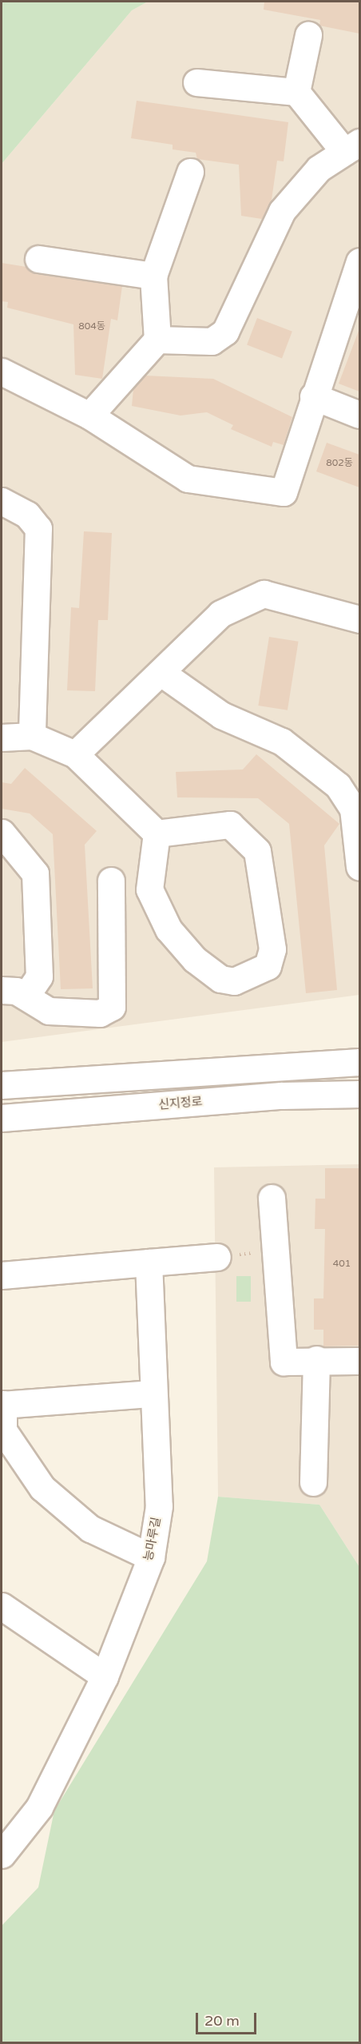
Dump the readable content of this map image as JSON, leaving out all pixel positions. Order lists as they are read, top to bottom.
{
  "streets": {
    "street": ["신지정로", "능마루길"]
  },
  "house_numbers": ["804동", "802동", "401"],
  "scale_bar": "20 m"
}
